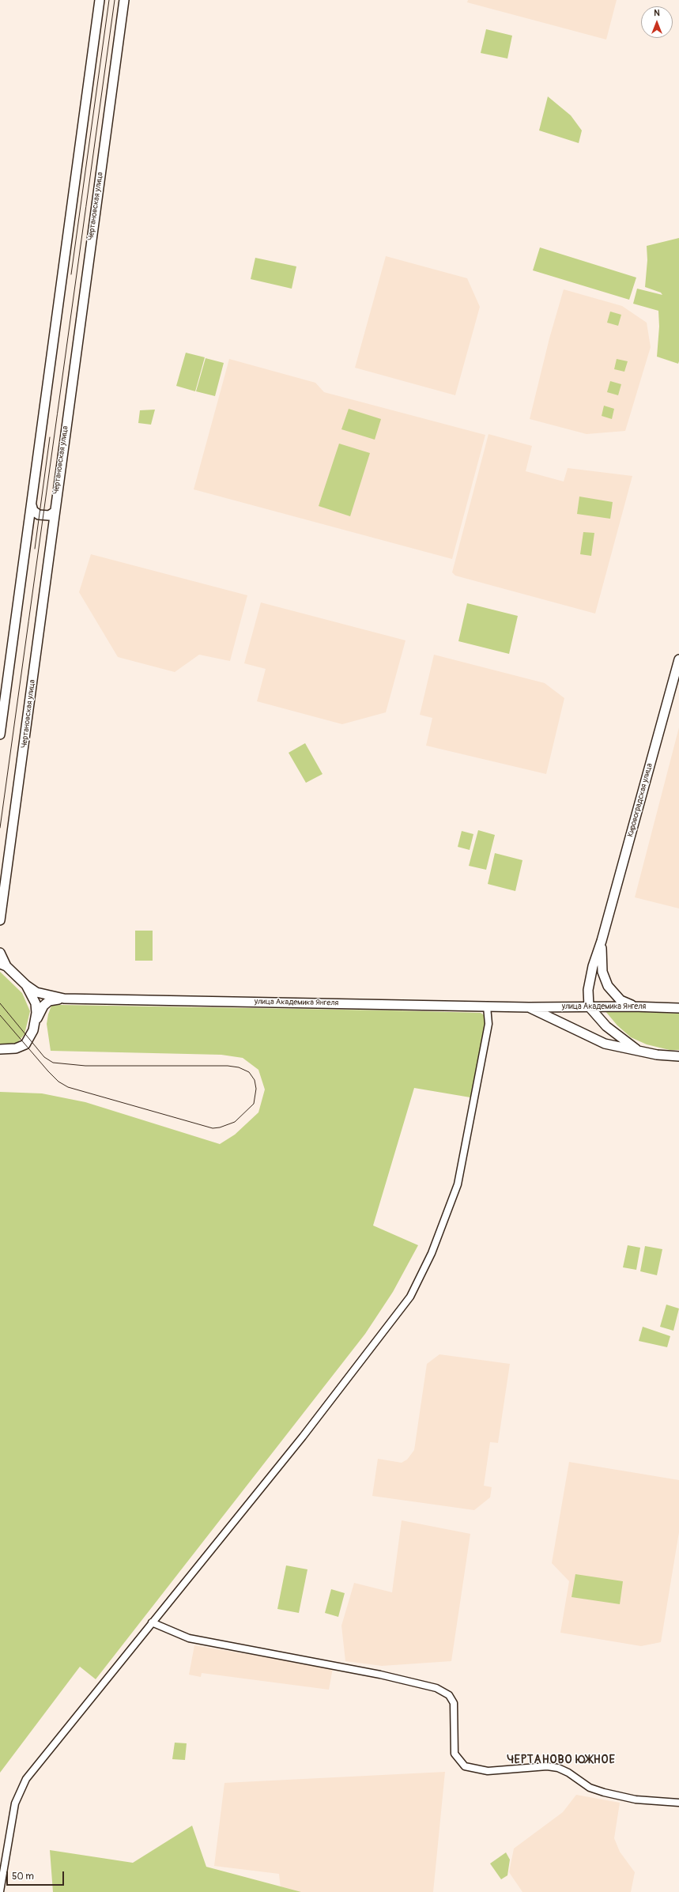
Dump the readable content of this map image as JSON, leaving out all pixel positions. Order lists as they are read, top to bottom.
{
  "streets": {
    "main road": ["Чертановская улица", "Кировоградская улица", "улица Академика Янгеля"]
  },
  "crossings": [
    ["Кировоградская улица", "улица Академика Янгеля"]
  ],
  "districts": ["ЧЕРТАНОВО ЮЖНОЕ"],
  "scale_bar": "50 m",
  "north": "top"
}
